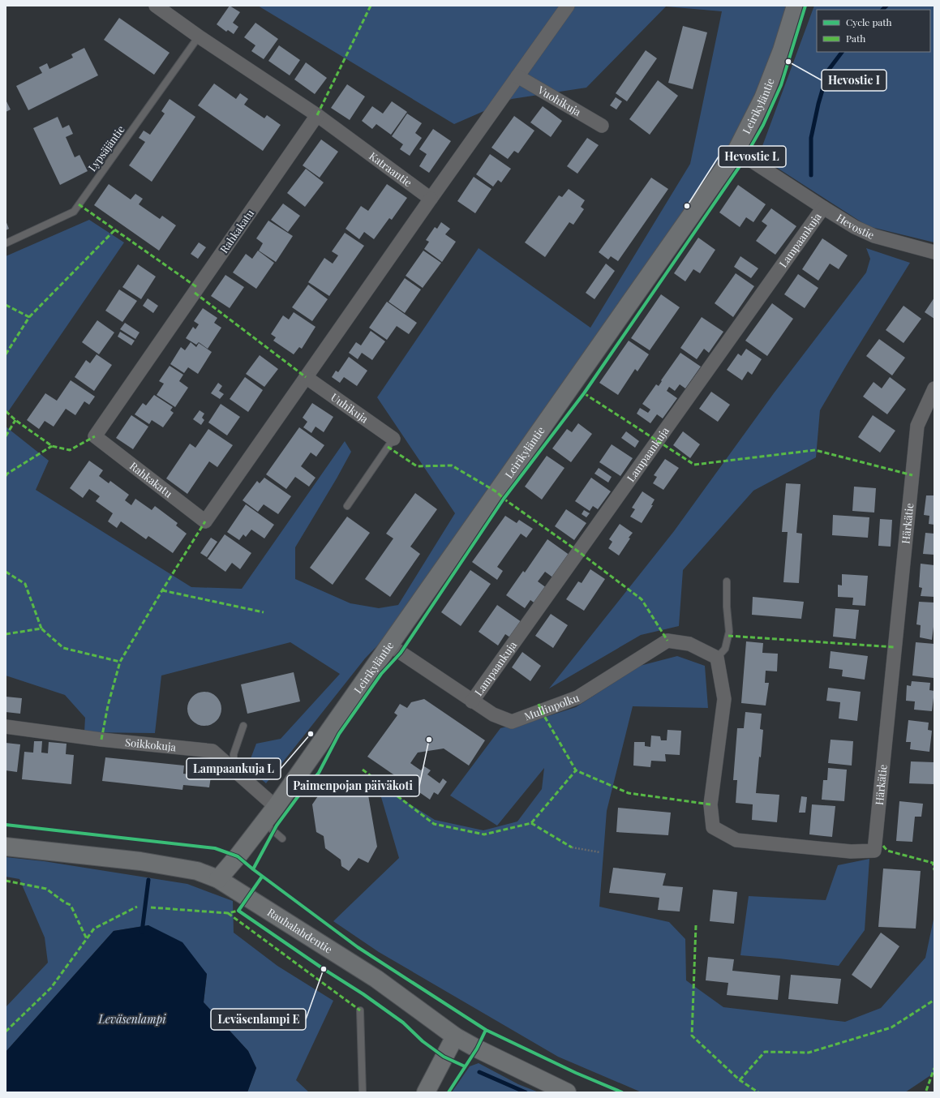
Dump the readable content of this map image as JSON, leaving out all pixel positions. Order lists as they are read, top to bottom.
{
  "streets": {
    "street": [
      "Vuohikuja",
      "Leirikyläntie",
      "Katraantie",
      "Hevostie",
      "Rahkakatu",
      "Lampaankuja",
      "Uuhikuja",
      "Härkätie",
      "Mullinpolku",
      "Soikkokuja",
      "Rauhalahdentie"
    ],
    "lane": ["Lypsäjäntie"]
  },
  "crossings": [
    ["Leirikyläntie", "Hevostie"],
    ["Leirikyläntie", "Mullinpolku"],
    ["Leirikyläntie", "Soikkokuja"],
    ["Leirikyläntie", "Rauhalahdentie"],
    ["Lypsäjäntie", "Katraantie"],
    ["Katraantie", "Rahkakatu"],
    ["Hevostie", "Lampaankuja"],
    ["Rahkakatu", "Uuhikuja"],
    ["Lampaankuja", "Mullinpolku"],
    ["Härkätie", "Mullinpolku"]
  ],
  "water": ["Leväsenlampi"],
  "places": [
    "Hevostie I",
    "Hevostie L",
    "Lampaankuja L",
    "Paimenpojan päiväkoti",
    "Leväsenlampi E"
  ],
  "legend": ["Cycle path", "Path"]
}
